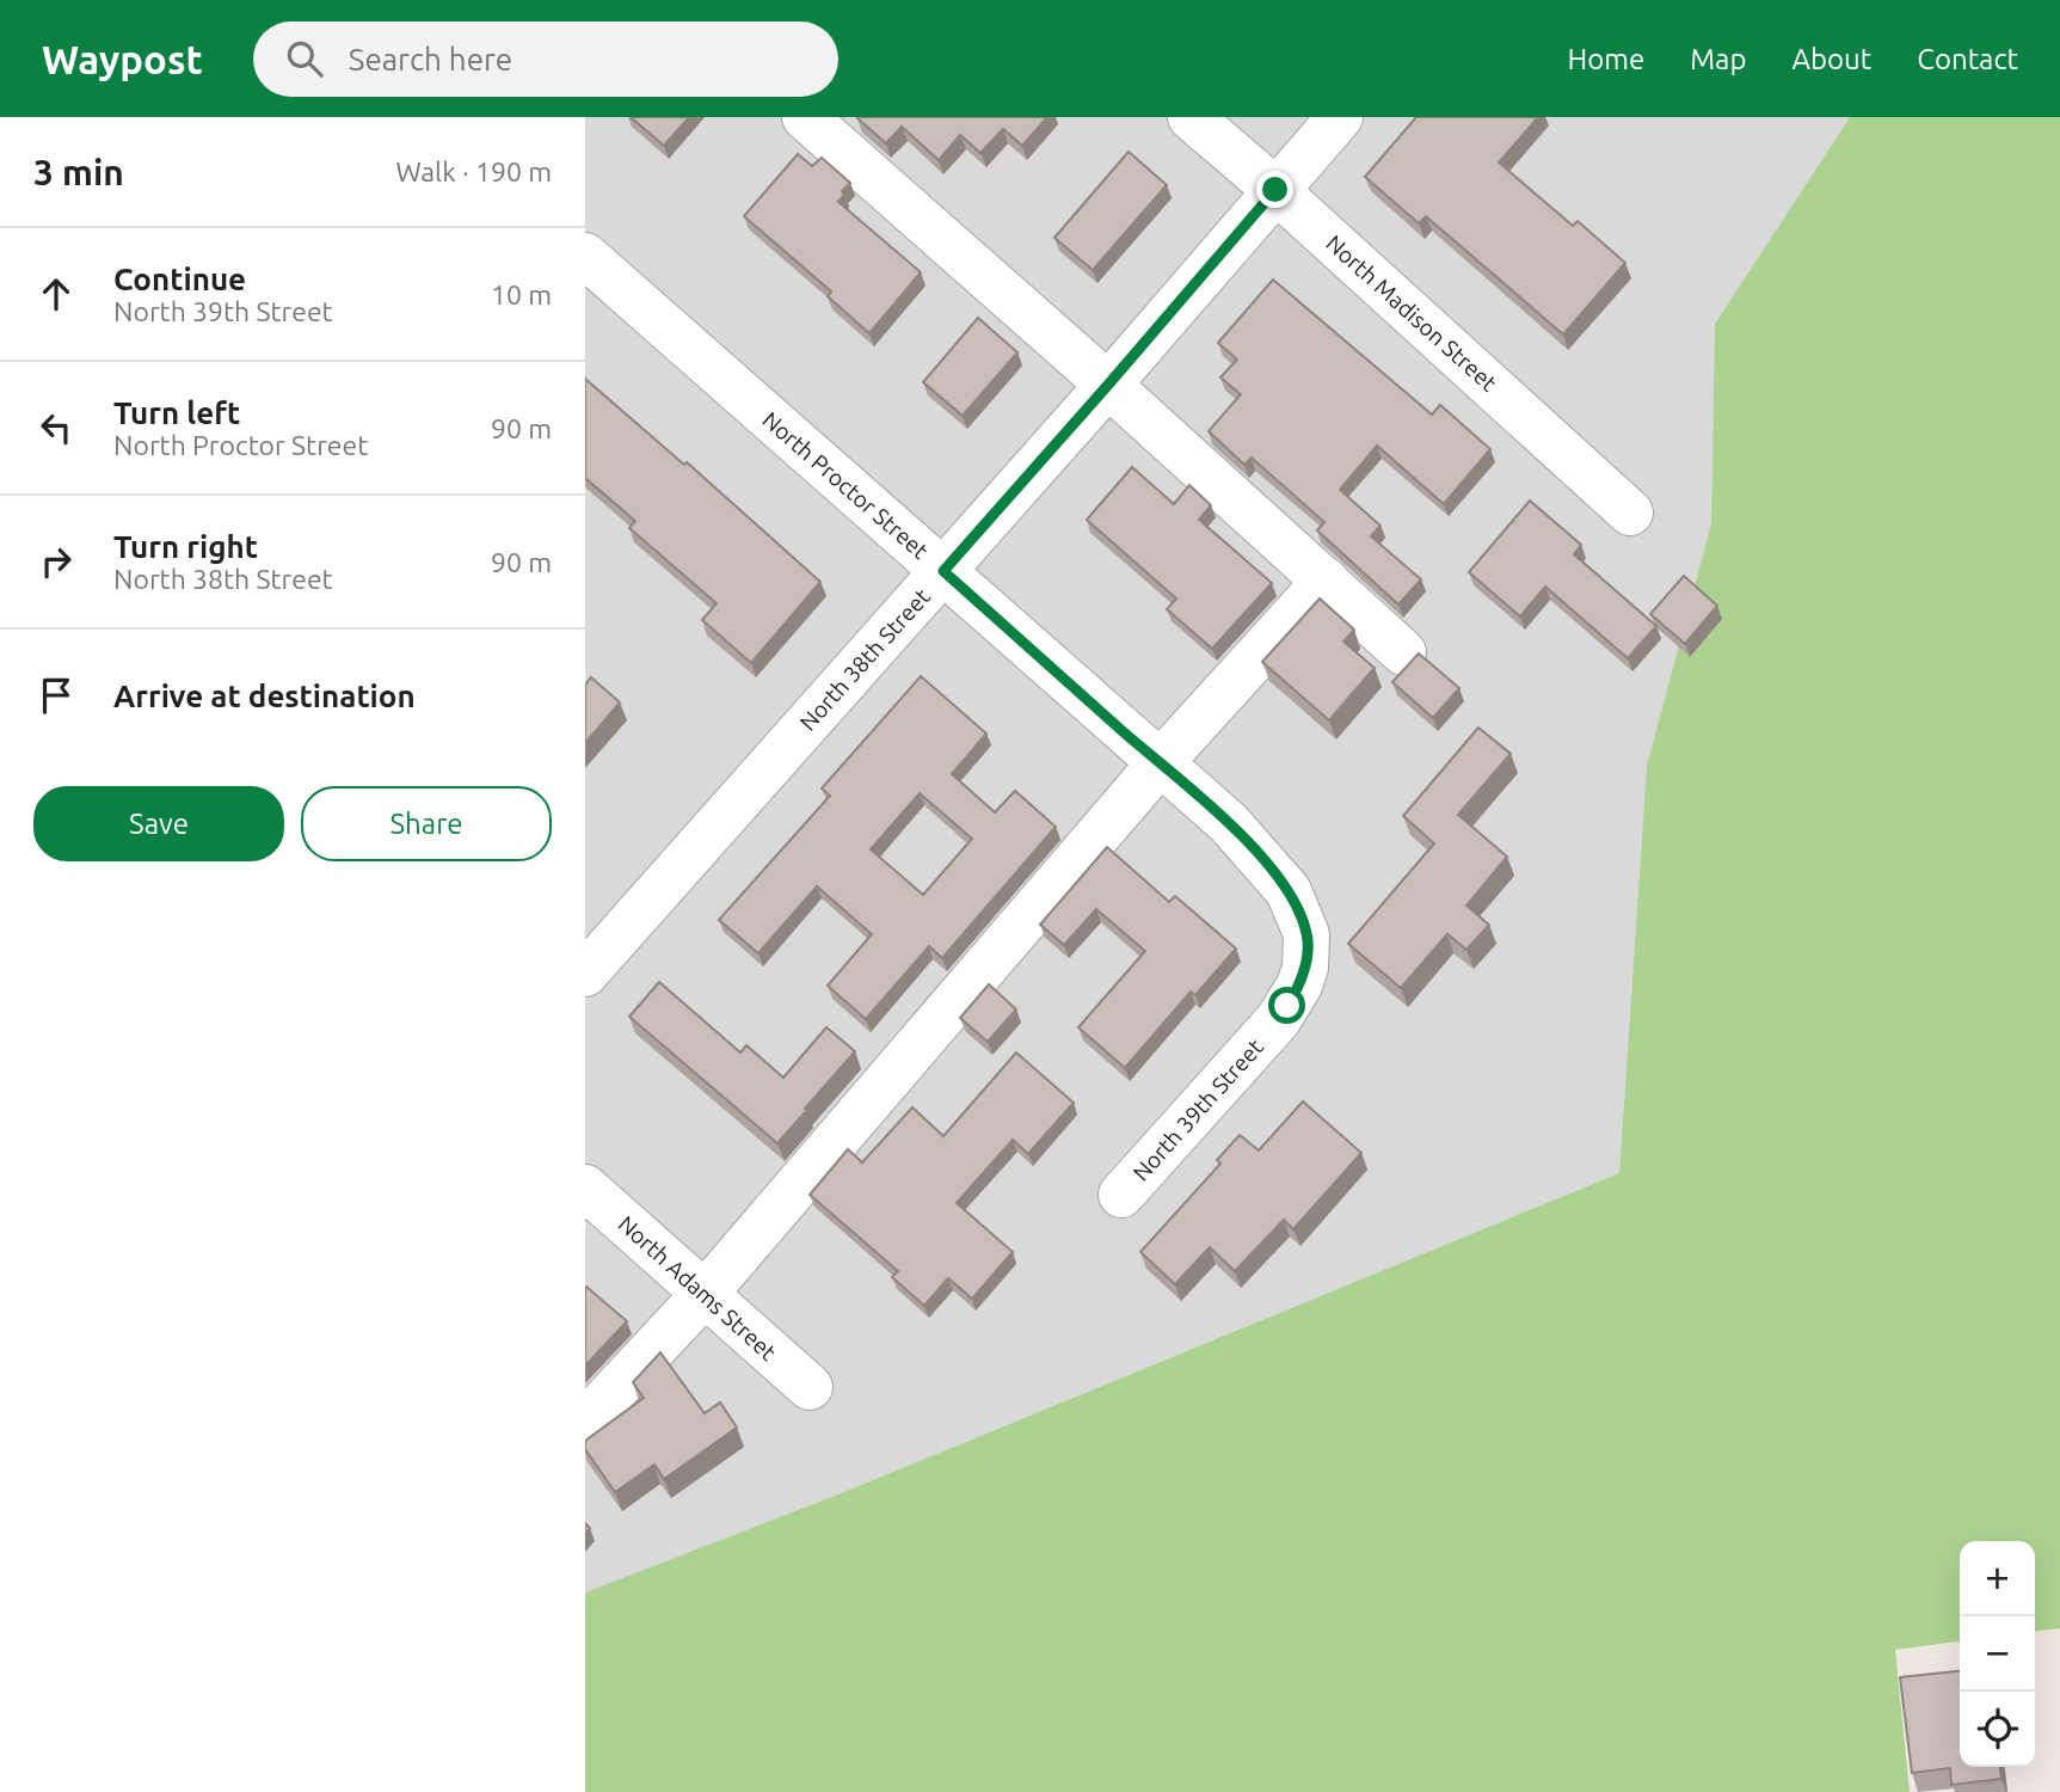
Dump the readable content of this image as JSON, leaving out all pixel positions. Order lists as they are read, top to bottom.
{
  "streets": {
    "street": [
      "North Madison Street",
      "North Proctor Street",
      "North 38th Street",
      "North 39th Street",
      "North Adams Street"
    ]
  },
  "crossings": [
    ["North Madison Street", "North 38th Street"],
    ["North Proctor Street", "North 38th Street"],
    ["North Proctor Street", "North 39th Street"]
  ],
  "page": {
    "header": "Waypost",
    "search": "Search here",
    "nav": [
      "Home",
      "Map",
      "About",
      "Contact"
    ],
    "heading": ["3 min", "Walk · 190 m"],
    "list": [
      ["Continue", "North 39th Street", "10 m"],
      ["Turn left", "North Proctor Street", "90 m"],
      ["Turn right", "North 38th Street", "90 m"],
      "Arrive at destination"
    ],
    "buttons": ["Save", "Share"],
    "map_buttons": ["+", "−"]
  }
}
